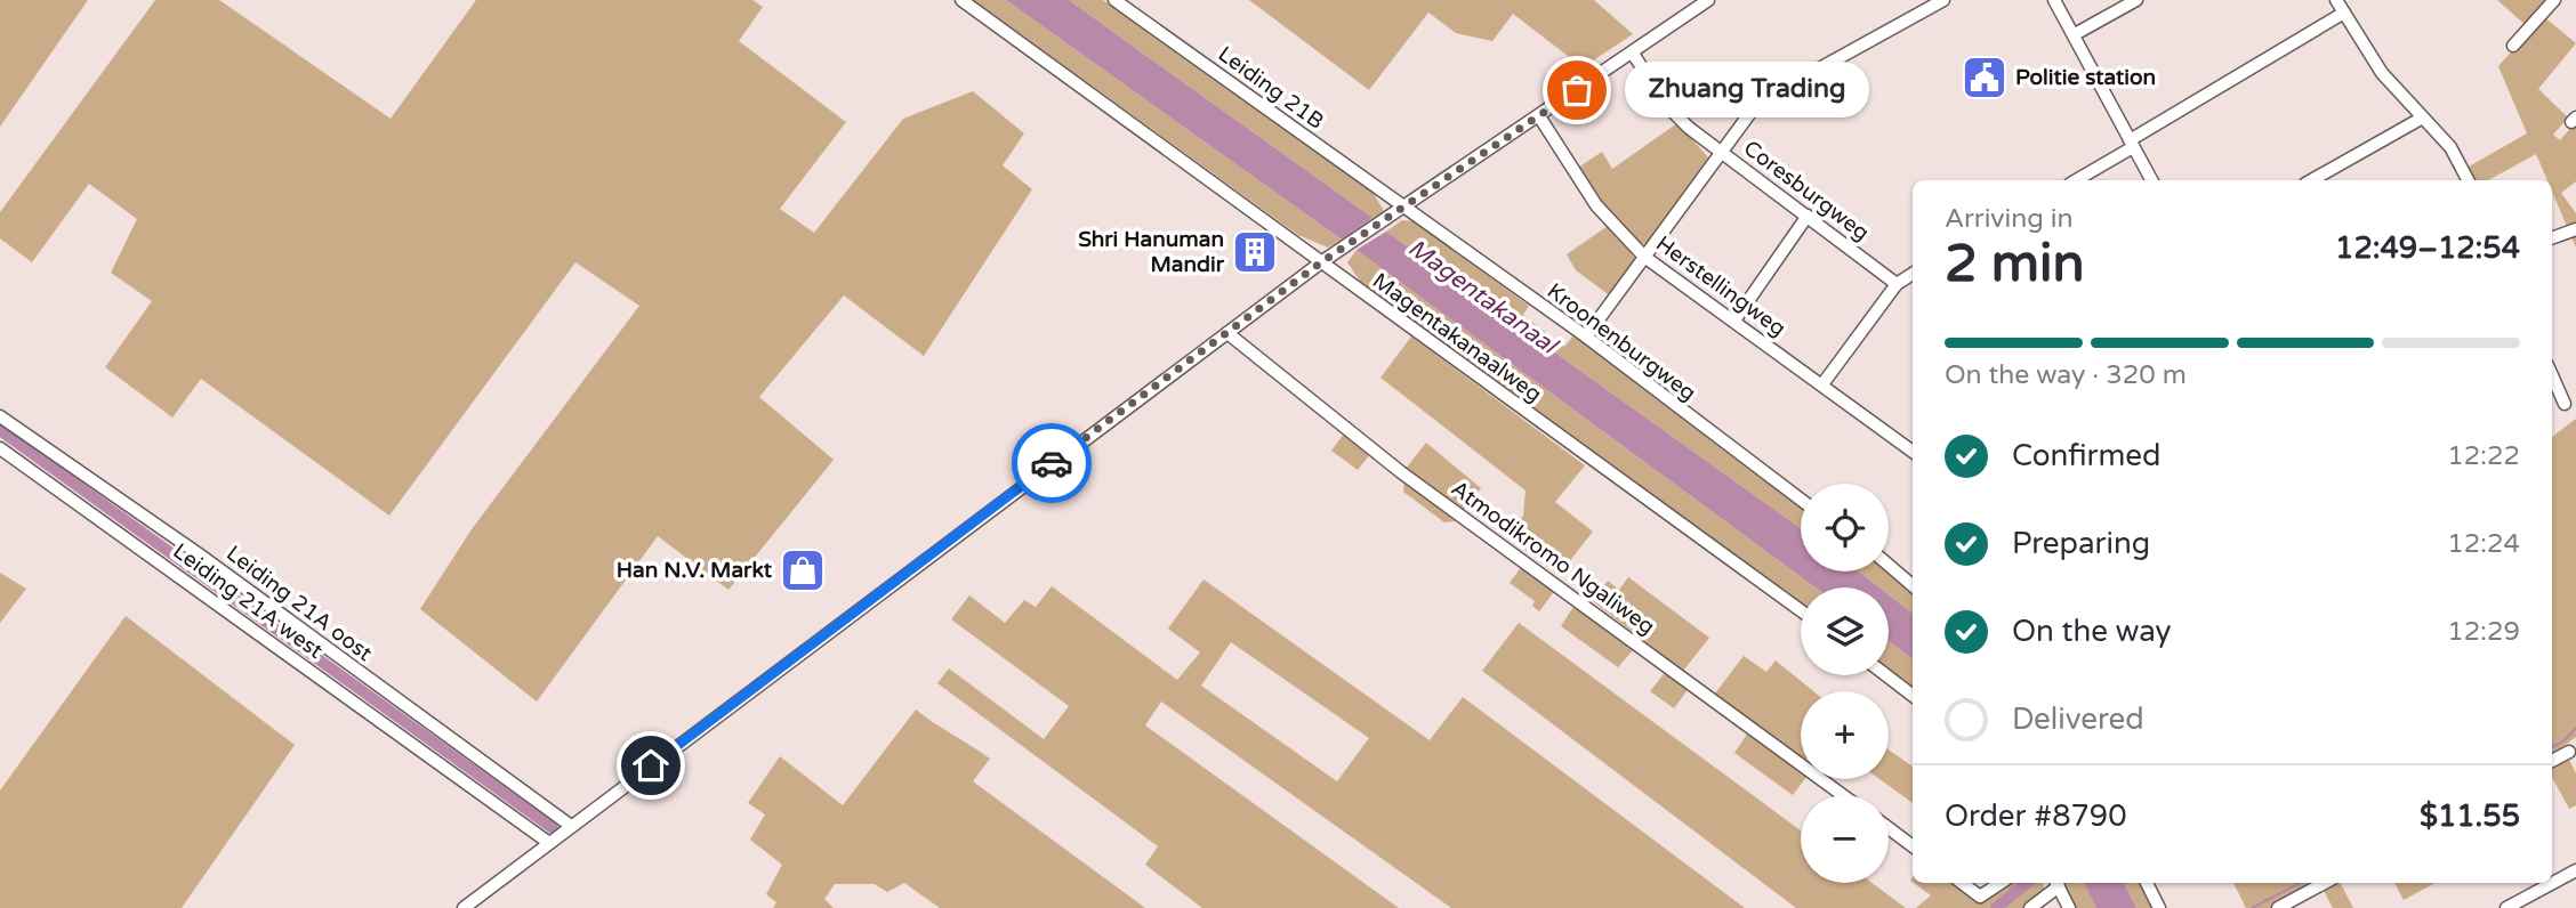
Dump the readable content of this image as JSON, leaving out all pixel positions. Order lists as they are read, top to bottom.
{
  "streets": {
    "street": [
      "Leiding 21B",
      "Coresburgweg",
      "Herstellingweg",
      "Magentakanaalweg",
      "Kroonenburgweg",
      "Atmodikromo Ngaliweg",
      "Leiding 21A west",
      "Leiding 21A oost"
    ]
  },
  "crossings": [
    ["Leiding 21B", "Kroonenburgweg"]
  ],
  "water": ["Magentakanaal"],
  "places": {
    "public building": ["Politie station"],
    "other": ["Zhuang Trading"],
    "building": ["Shri Hanuman Mandir"],
    "shop": ["Han N.V. Markt"]
  },
  "page": {
    "bubble": "Zhuang Trading",
    "heading": ["2 min", "Arriving in", "12:49–12:54"],
    "panel": ["Order #8790", "$11.55"],
    "bar": "On the way · 320 m",
    "list": [
      ["Confirmed", "12:22"],
      ["Preparing", "12:24"],
      ["On the way", "12:29"],
      "Delivered"
    ],
    "map_buttons": ["+", "−"]
  }
}
